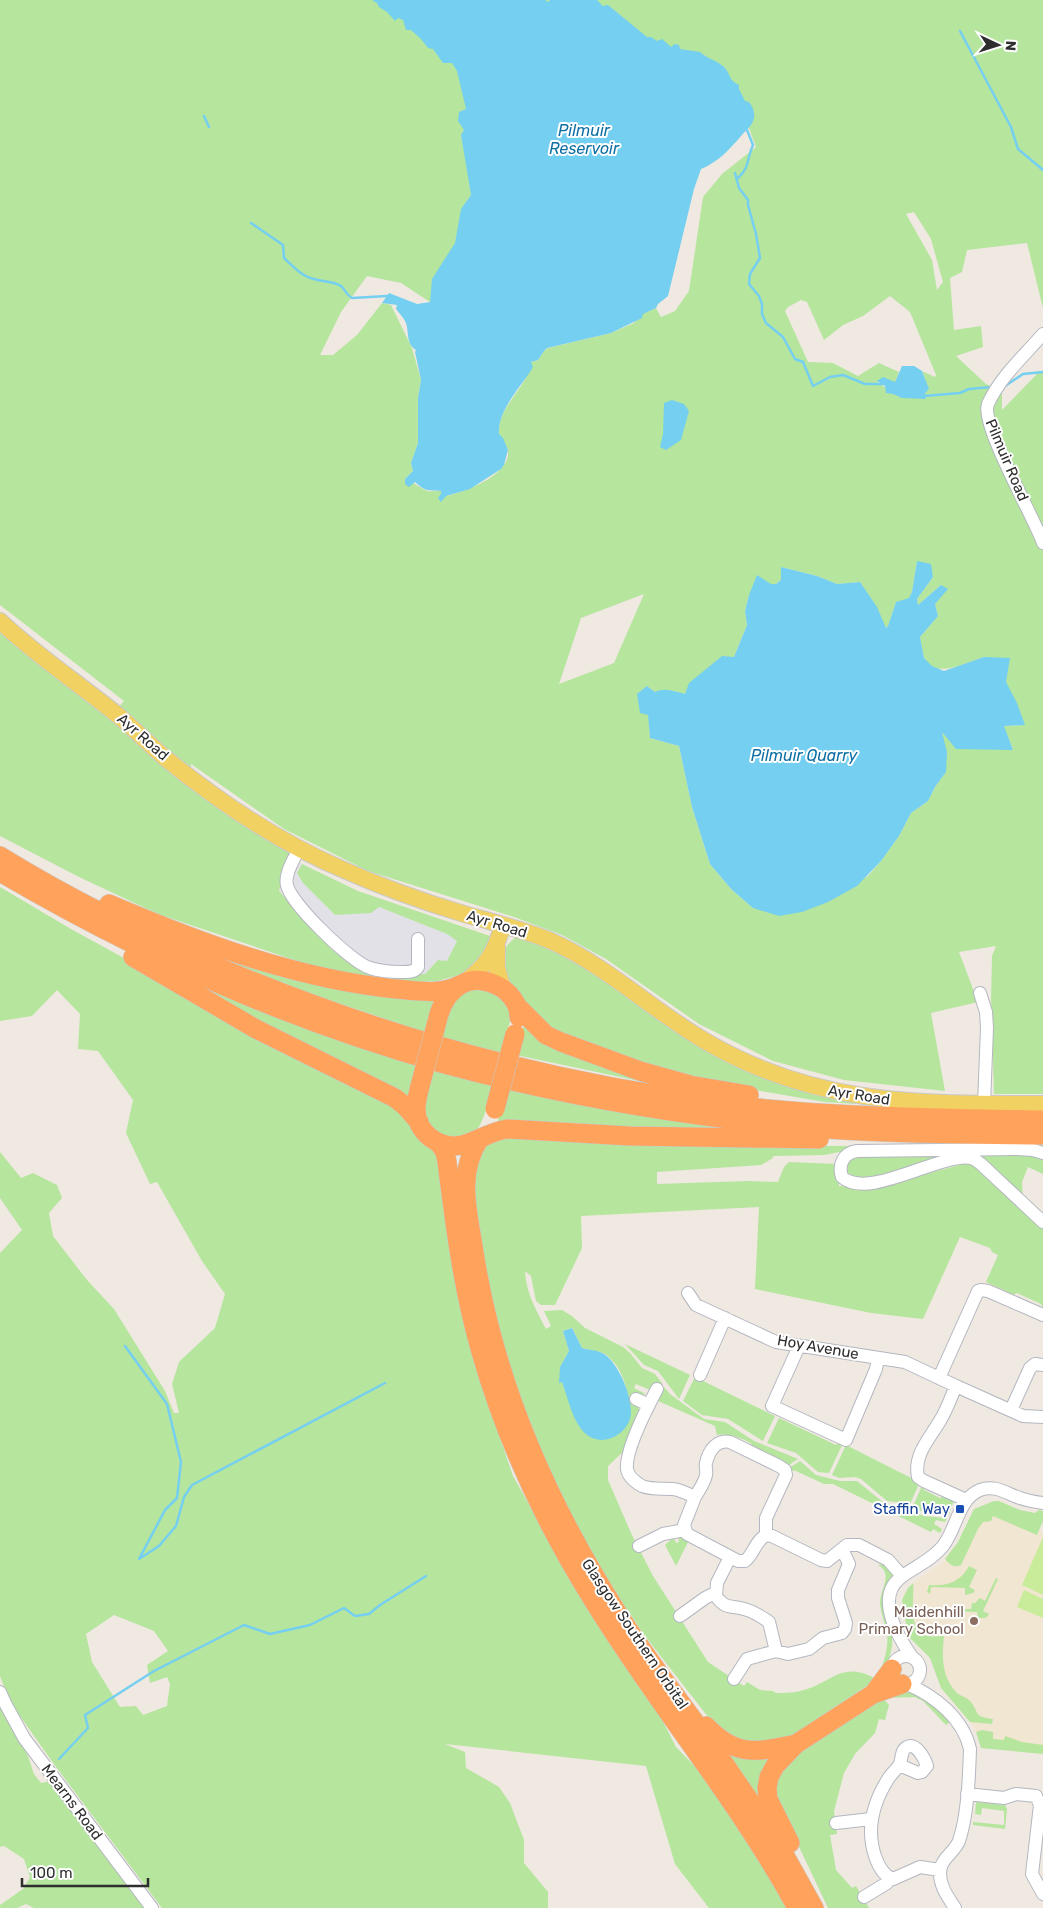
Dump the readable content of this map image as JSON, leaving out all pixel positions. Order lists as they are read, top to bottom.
{
  "streets": {
    "highway": ["Glasgow Southern Orbital"],
    "main road": ["Ayr Road"],
    "street": ["Pilmuir Road", "Hoy Avenue", "Mearns Road"]
  },
  "water": ["Pilmuir Reservoir", "Pilmuir Quarry"],
  "places": {
    "transit": ["Staffin Way"],
    "other": ["Maidenhill Primary School"]
  },
  "scale_bar": "100 m",
  "north": "right"
}
